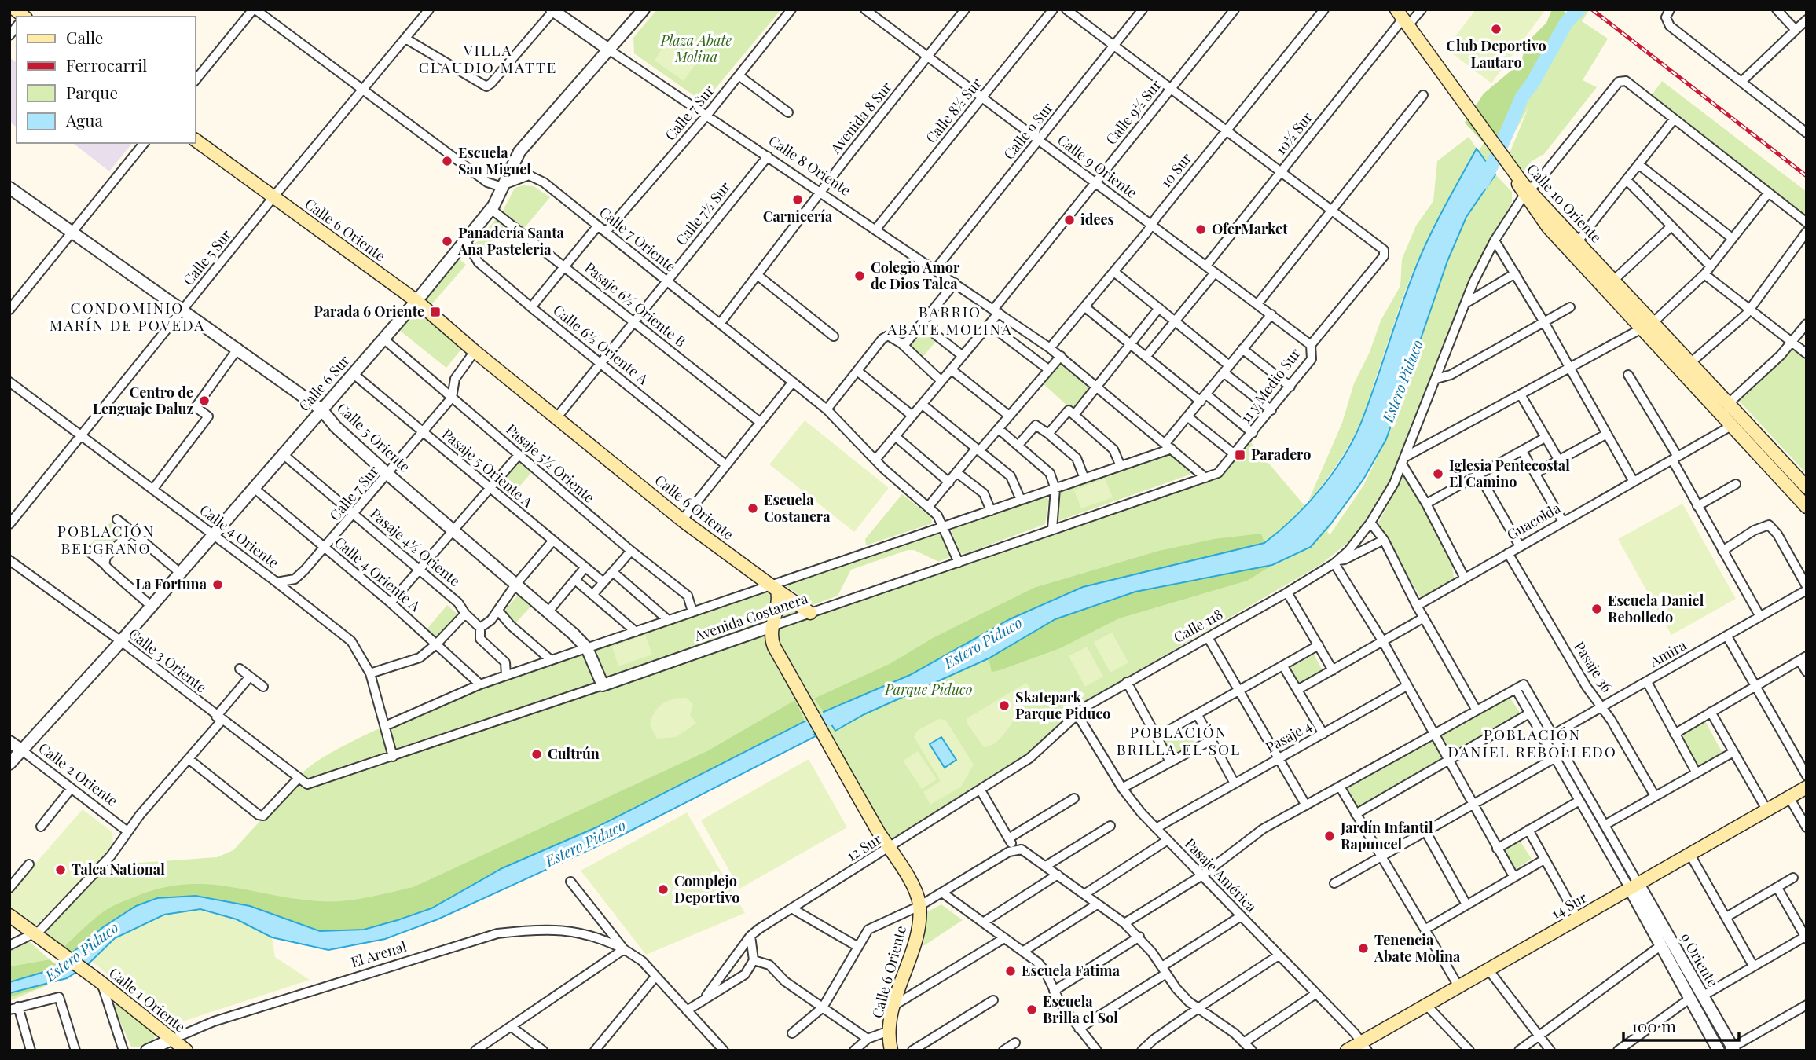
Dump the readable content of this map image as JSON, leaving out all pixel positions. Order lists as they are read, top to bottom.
{
  "streets": {
    "main road": [
      "Calle 10 Oriente",
      "Calle 6 Oriente",
      "14 Sur",
      "Calle 1 Oriente"
    ],
    "street": [
      "Calle 8½ Sur",
      "Calle 9½ Sur",
      "Calle 7 Sur",
      "Avenida 8 Sur",
      "Calle 9 Sur",
      "10½ Sur",
      "Calle 8 Oriente",
      "Calle 9 Oriente",
      "10 Sur",
      "Calle 7½ Sur",
      "Calle 7 Oriente",
      "Calle 5 Sur",
      "Pasaje 6½ Oriente B",
      "Calle 6½ Oriente A",
      "Calle 6 Sur",
      "11 y Medio Sur",
      "Calle 5 Oriente",
      "Pasaje 5½ Oriente",
      "Pasaje 5 Oriente A",
      "Guacolda",
      "Calle 4 Oriente",
      "Pasaje 4½ Oriente",
      "Calle 4 Oriente A",
      "Avenida Costanera",
      "Calle 118",
      "Amira",
      "Calle 3 Oriente",
      "Pasaje 36",
      "Pasaje 4",
      "Calle 2 Oriente",
      "12 Sur",
      "Pasaje América",
      "El Arenal",
      "9 Oriente"
    ]
  },
  "crossings": [
    ["Calle 8½ Sur", "Calle 8 Oriente"],
    ["Calle 8½ Sur", "Calle 9 Oriente"],
    ["Calle 9½ Sur", "Calle 8 Oriente"],
    ["Calle 9½ Sur", "Calle 9 Oriente"],
    ["Calle 9½ Sur", "Calle 7 Oriente"],
    ["Calle 7 Sur", "Calle 8 Oriente"],
    ["Calle 7 Sur", "Calle 6 Oriente"],
    ["Calle 7 Sur", "Calle 7 Oriente"],
    ["Calle 7 Sur", "Calle 5 Oriente"],
    ["Calle 7 Sur", "Pasaje 5½ Oriente"],
    ["Calle 7 Sur", "Pasaje 5 Oriente A"],
    ["Calle 7 Sur", "Calle 4 Oriente"],
    ["Calle 7 Sur", "Pasaje 4½ Oriente"],
    ["Calle 7 Sur", "Calle 4 Oriente A"],
    ["Avenida 8 Sur", "Calle 8 Oriente"],
    ["Avenida 8 Sur", "Calle 9 Oriente"],
    ["Avenida 8 Sur", "Calle 7 Oriente"],
    ["Calle 9 Sur", "Calle 8 Oriente"],
    ["Calle 9 Sur", "Calle 9 Oriente"],
    ["10½ Sur", "Calle 9 Oriente"],
    ["10½ Sur", "Calle 10 Oriente"],
    ["Calle 8 Oriente", "10 Sur"],
    ["Calle 8 Oriente", "Calle 7½ Sur"],
    ["Calle 8 Oriente", "Calle 6 Sur"],
    ["Calle 8 Oriente", "11 y Medio Sur"],
    ["Calle 8 Oriente", "Avenida Costanera"],
    ["Calle 9 Oriente", "10 Sur"],
    ["Calle 9 Oriente", "11 y Medio Sur"],
    ["Calle 10 Oriente", "Guacolda"],
    ["Calle 7½ Sur", "Calle 6 Oriente"],
    ["Calle 7½ Sur", "Calle 7 Oriente"],
    ["Calle 7½ Sur", "Pasaje 6½ Oriente B"],
    ["Calle 7½ Sur", "Calle 6½ Oriente A"],
    ["Calle 6 Oriente", "Calle 5 Sur"],
    ["Calle 6 Oriente", "Calle 6 Sur"],
    ["Calle 6 Oriente", "Avenida Costanera"],
    ["Calle 6 Oriente", "12 Sur"],
    ["Calle 7 Oriente", "Calle 6 Sur"],
    ["Calle 7 Oriente", "Avenida Costanera"],
    ["Calle 5 Sur", "Calle 5 Oriente"],
    ["Calle 5 Sur", "Calle 4 Oriente"],
    ["Pasaje 6½ Oriente B", "Calle 6 Sur"],
    ["Calle 6½ Oriente A", "Calle 6 Sur"],
    ["Calle 6 Sur", "Calle 5 Oriente"],
    ["Calle 6 Sur", "Pasaje 5½ Oriente"],
    ["Calle 6 Sur", "Pasaje 5 Oriente A"],
    ["Calle 6 Sur", "Calle 4 Oriente"],
    ["Calle 6 Sur", "Pasaje 4½ Oriente"],
    ["Calle 6 Sur", "Calle 4 Oriente A"],
    ["Calle 6 Sur", "Calle 3 Oriente"],
    ["Calle 6 Sur", "Calle 2 Oriente"],
    ["11 y Medio Sur", "Avenida Costanera"],
    ["Calle 5 Oriente", "Avenida Costanera"],
    ["Guacolda", "Pasaje 36"],
    ["Calle 4 Oriente", "Avenida Costanera"],
    ["Avenida Costanera", "Calle 3 Oriente"],
    ["Calle 118", "12 Sur"],
    ["Calle 118", "Pasaje América"],
    ["Amira", "Pasaje 36"],
    ["Pasaje 4", "Pasaje América"],
    ["12 Sur", "Pasaje América"],
    ["Pasaje América", "14 Sur"],
    ["14 Sur", "9 Oriente"],
    ["El Arenal", "Calle 1 Oriente"]
  ],
  "districts": [
    "VILLA CLAUDIO MATTE",
    "CONDOMINIO MARÍN DE POVEDA",
    "BARRIO ABATE MOLINA",
    "POBLACIÓN BELGRANO",
    "POBLACIÓN BRILLA EL SOL",
    "POBLACIÓN DANIEL REBOLLEDO"
  ],
  "water": ["Estero Piduco"],
  "parks": ["Plaza Abate Molina", "Parque Piduco"],
  "places": {
    "other": [
      "Club Deportivo Lautaro",
      "Escuela San Miguel",
      "Carnicería",
      "idees",
      "OferMarket",
      "Panadería Santa Ana Pasteleria",
      "Colegio Amor de Dios Talca",
      "Centro de Lenguaje Daluz",
      "Iglesia Pentecostal El Camino",
      "Escuela Costanera",
      "La Fortuna",
      "Escuela Daniel Rebolledo",
      "Skatepark Parque Piduco",
      "Cultrún",
      "Jardín Infantil Rapuncel",
      "Talca National",
      "Complejo Deportivo",
      "Tenencia Abate Molina",
      "Escuela Fatima",
      "Escuela Brilla el Sol"
    ],
    "transit": ["Parada 6 Oriente", "Paradero"]
  },
  "legend": [
    "Calle",
    "Ferrocarril",
    "Parque",
    "Agua"
  ],
  "scale_bar": "100 m"
}
